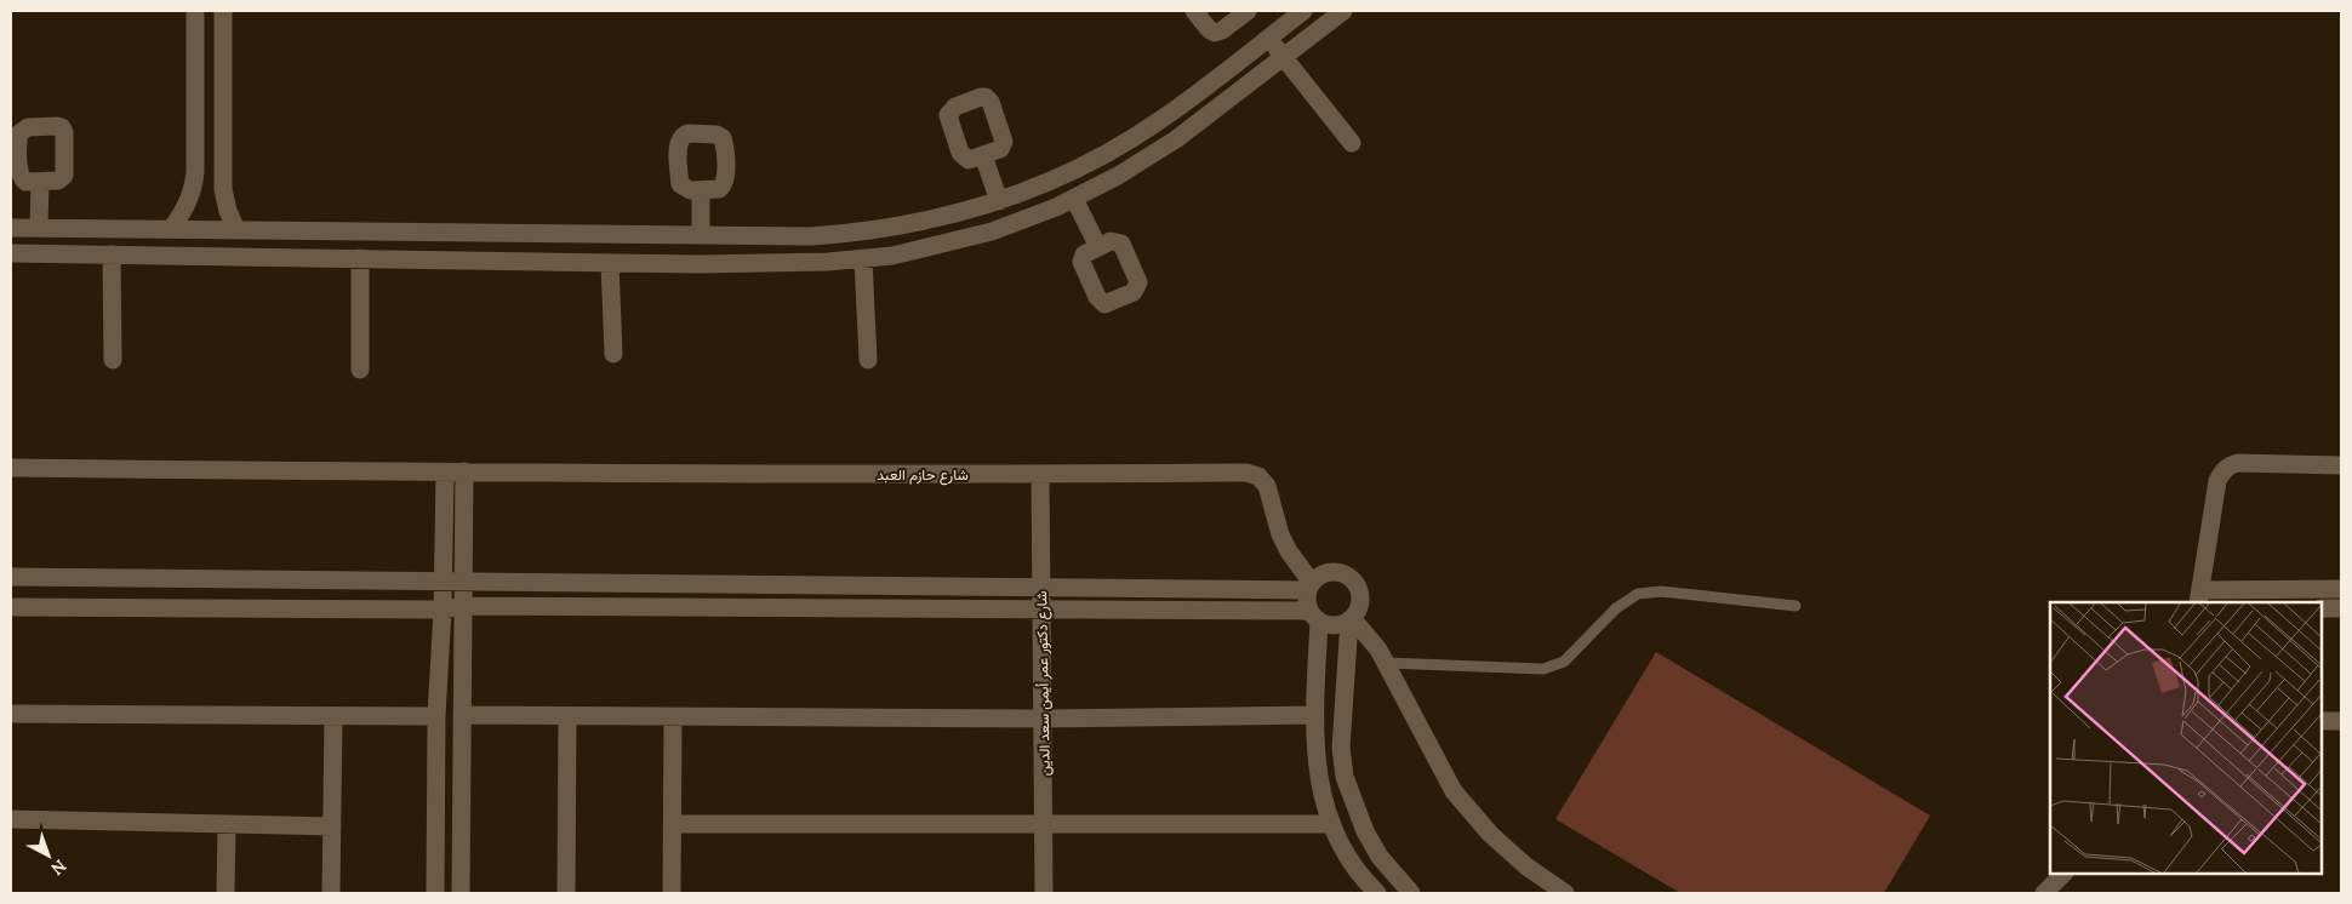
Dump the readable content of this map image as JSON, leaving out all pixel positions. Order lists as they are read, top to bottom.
{
  "streets": {
    "street": ["شارع حازم العبد", "شارع دكتور عمر أيمن سعد الدين"]
  },
  "crossings": [
    ["شارع حازم العبد", "شارع دكتور عمر أيمن سعد الدين"]
  ],
  "north": "bottom right"
}
